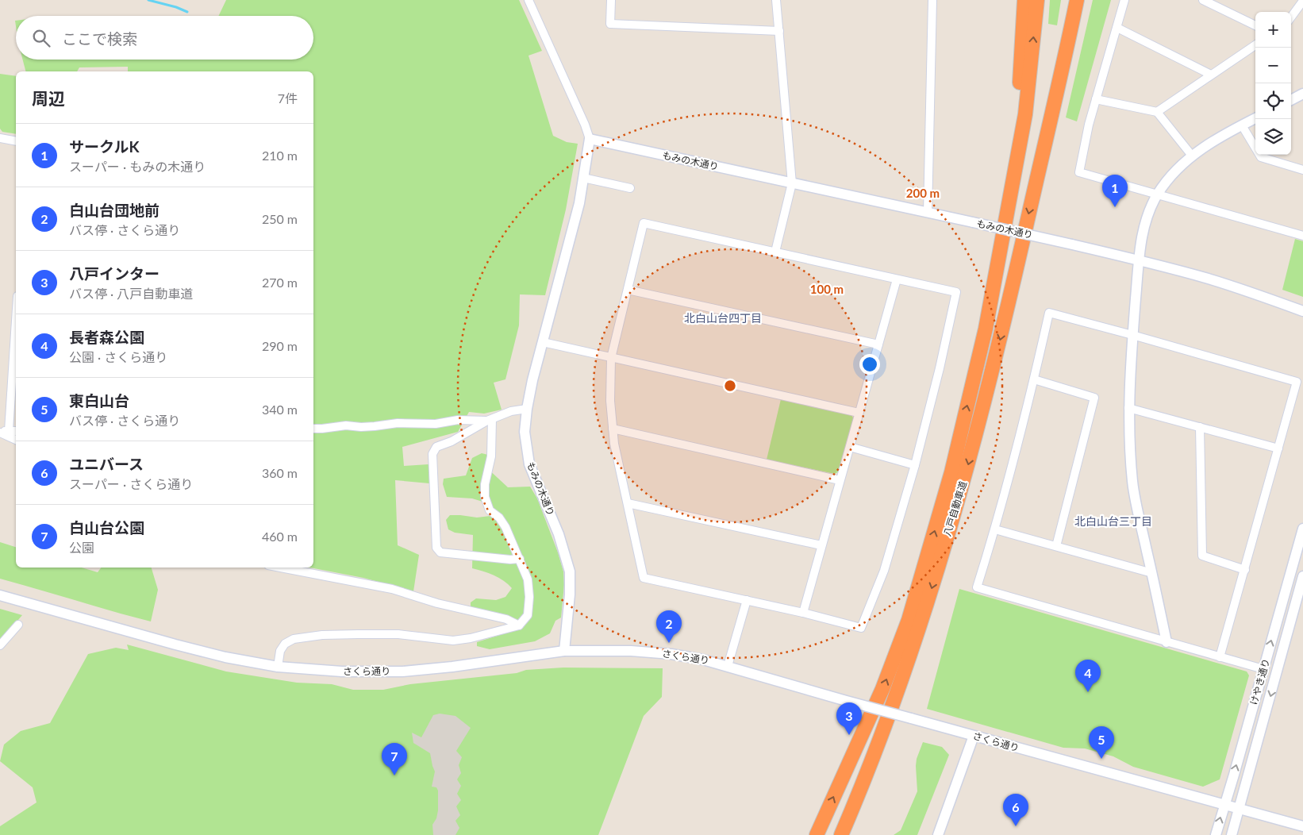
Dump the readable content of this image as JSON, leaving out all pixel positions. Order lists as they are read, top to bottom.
{
  "streets": {
    "highway": ["八戸自動車道"],
    "street": ["もみの木通り", "さくら通り", "けやき通り"]
  },
  "crossings": [
    ["もみの木通り", "さくら通り"],
    ["さくら通り", "けやき通り"]
  ],
  "districts": ["北白山台四丁目", "北白山台三丁目"],
  "page": {
    "map_buttons": ["+", "−"],
    "search": "ここで検索",
    "heading": ["周辺", "7件"],
    "list": [
      {
        "mark": "1",
        "name": "サークルK",
        "note": "スーパー · もみの木通り",
        "value": "210 m"
      },
      {
        "mark": "2",
        "name": "白山台団地前",
        "note": "バス停 · さくら通り",
        "value": "250 m"
      },
      {
        "mark": "3",
        "name": "八戸インター",
        "note": "バス停 · 八戸自動車道",
        "value": "270 m"
      },
      {
        "mark": "4",
        "name": "長者森公園",
        "note": "公園 · さくら通り",
        "value": "290 m"
      },
      {
        "mark": "5",
        "name": "東白山台",
        "note": "バス停 · さくら通り",
        "value": "340 m"
      },
      {
        "mark": "6",
        "name": "ユニバース",
        "note": "スーパー · さくら通り",
        "value": "360 m"
      },
      {
        "mark": "7",
        "name": "白山台公園",
        "note": "公園",
        "value": "460 m"
      }
    ],
    "pins": [
      "1",
      "2",
      "4",
      "3",
      "5",
      "7",
      "6"
    ]
  },
  "rings": ["200 m", "100 m"]
}
